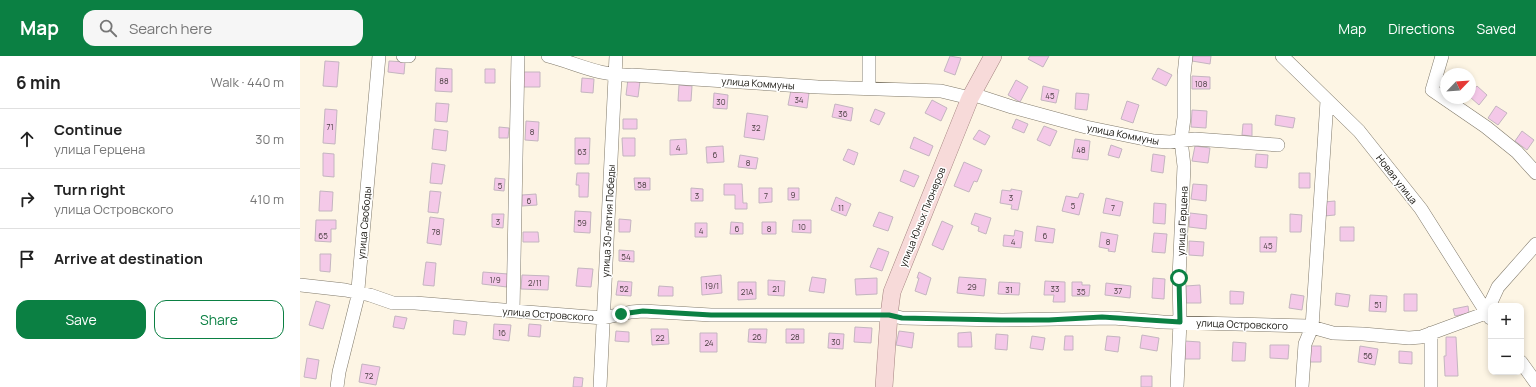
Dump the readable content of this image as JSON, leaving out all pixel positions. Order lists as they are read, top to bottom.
{
  "streets": {
    "main road": ["улица Юных Пионеров"],
    "street": [
      "улица Коммуны",
      "Новая улица",
      "улица 30-летия Победы",
      "улица Герцена",
      "улица Свободы",
      "улица Островского"
    ]
  },
  "crossings": [
    ["улица Коммуны", "улица Юных Пионеров"],
    ["улица Коммуны", "улица 30-летия Победы"],
    ["улица Коммуны", "улица Герцена"],
    ["улица Юных Пионеров", "улица Островского"],
    ["улица 30-летия Победы", "улица Островского"],
    ["улица Герцена", "улица Островского"],
    ["улица Свободы", "улица Островского"]
  ],
  "house_numbers": [
    "88",
    "108",
    "45",
    "34",
    "30",
    "36",
    "71",
    "32",
    "8",
    "4",
    "48",
    "63",
    "6",
    "8",
    "58",
    "5",
    "9",
    "3",
    "7",
    "3",
    "6",
    "5",
    "11",
    "7",
    "3",
    "59",
    "10",
    "6",
    "8",
    "4",
    "78",
    "65",
    "6",
    "4",
    "8",
    "45",
    "54",
    "1/9",
    "2/11",
    "19/1",
    "29",
    "52",
    "21",
    "33",
    "31",
    "37",
    "21А",
    "35",
    "51",
    "16",
    "26",
    "28",
    "22",
    "30",
    "24",
    "56",
    "72"
  ],
  "north": "top right",
  "page": {
    "header": "Map",
    "search": "Search here",
    "nav": ["Map", "Directions", "Saved"],
    "heading": ["6 min", "Walk · 440 m"],
    "list": [
      ["Continue", "улица Герцена", "30 m"],
      ["Turn right", "улица Островского", "410 m"],
      "Arrive at destination"
    ],
    "buttons": ["Save", "Share"],
    "map_buttons": ["+", "−"]
  }
}
